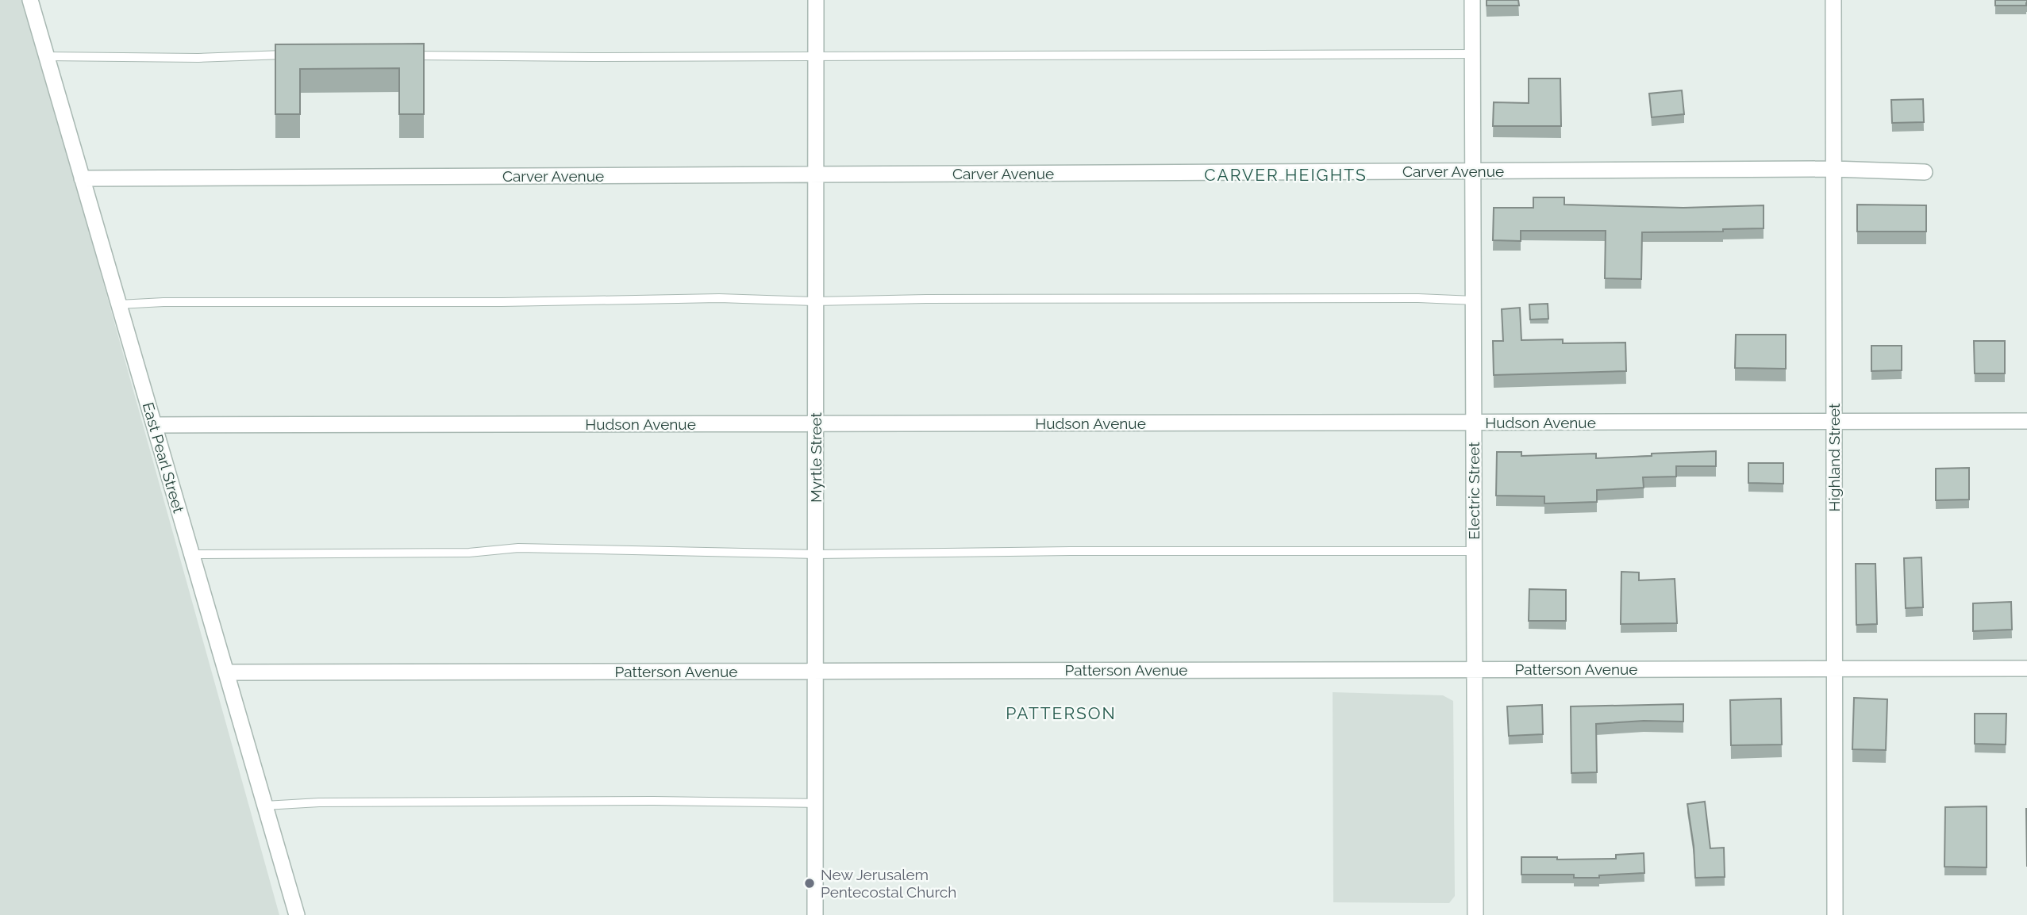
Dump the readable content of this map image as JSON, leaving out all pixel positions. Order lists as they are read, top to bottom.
{
  "streets": {
    "street": [
      "Carver Avenue",
      "Hudson Avenue",
      "East Pearl Street",
      "Myrtle Street",
      "Highland Street",
      "Electric Street",
      "Patterson Avenue"
    ]
  },
  "crossings": [
    ["Carver Avenue", "East Pearl Street"],
    ["Carver Avenue", "Myrtle Street"],
    ["Carver Avenue", "Highland Street"],
    ["Carver Avenue", "Electric Street"],
    ["Hudson Avenue", "East Pearl Street"],
    ["Hudson Avenue", "Myrtle Street"],
    ["Hudson Avenue", "Highland Street"],
    ["Hudson Avenue", "Electric Street"],
    ["East Pearl Street", "Patterson Avenue"],
    ["Myrtle Street", "Patterson Avenue"],
    ["Highland Street", "Patterson Avenue"],
    ["Electric Street", "Patterson Avenue"]
  ],
  "districts": ["CARVER HEIGHTS", "PATTERSON"],
  "places": ["New Jerusalem Pentecostal Church"]
}
